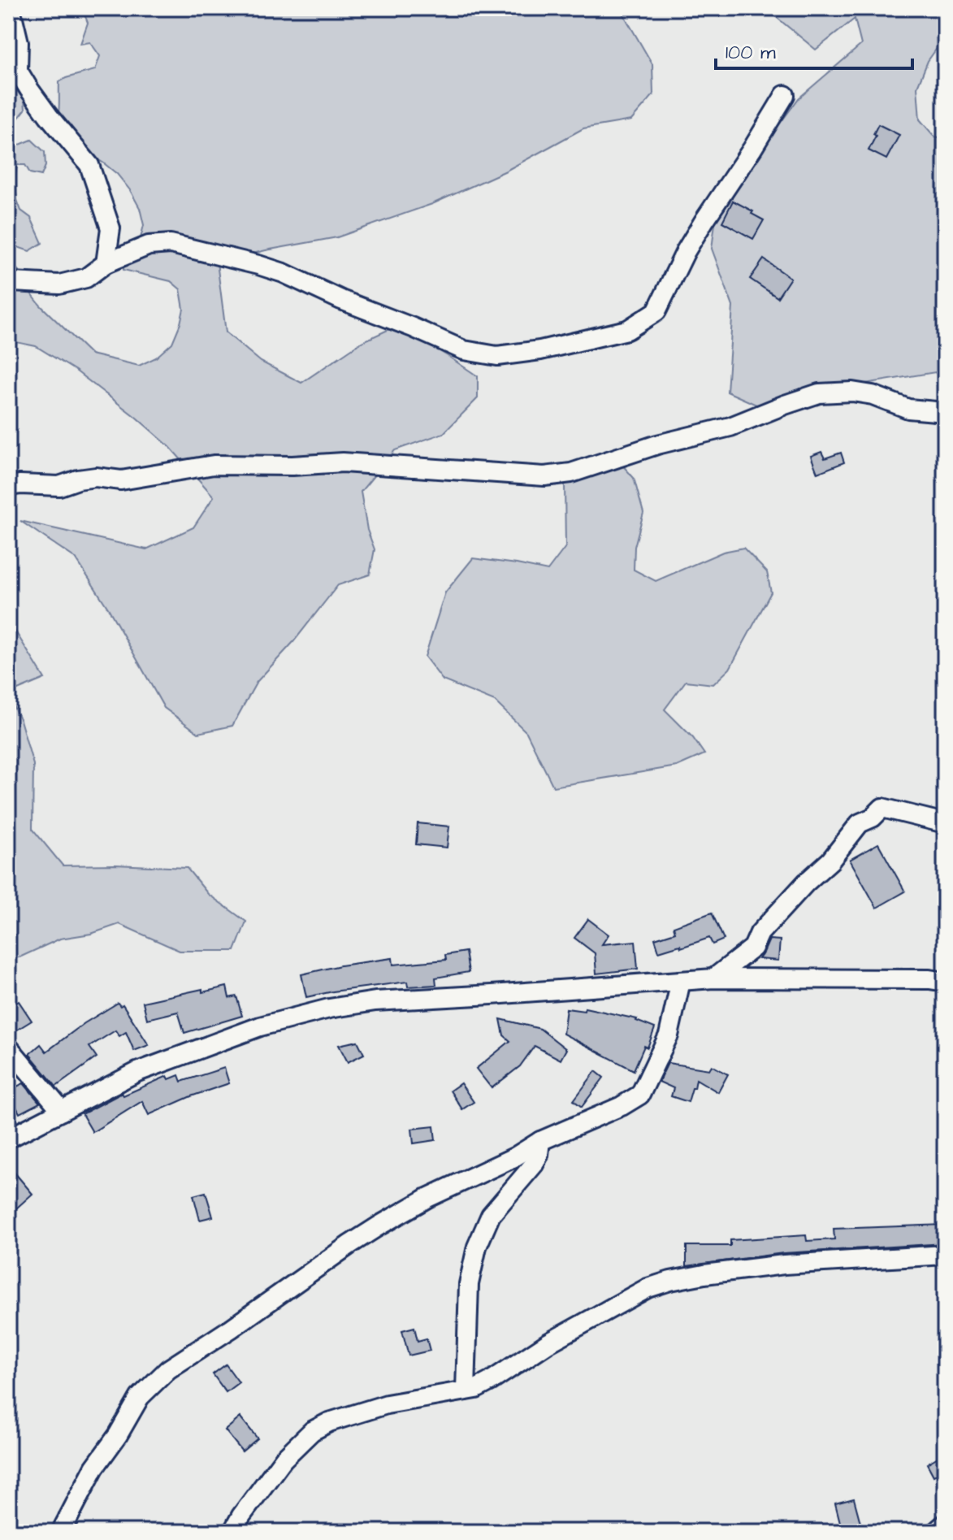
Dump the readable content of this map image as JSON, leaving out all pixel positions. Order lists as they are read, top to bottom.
{
  "scale_bar": "100 m"
}
